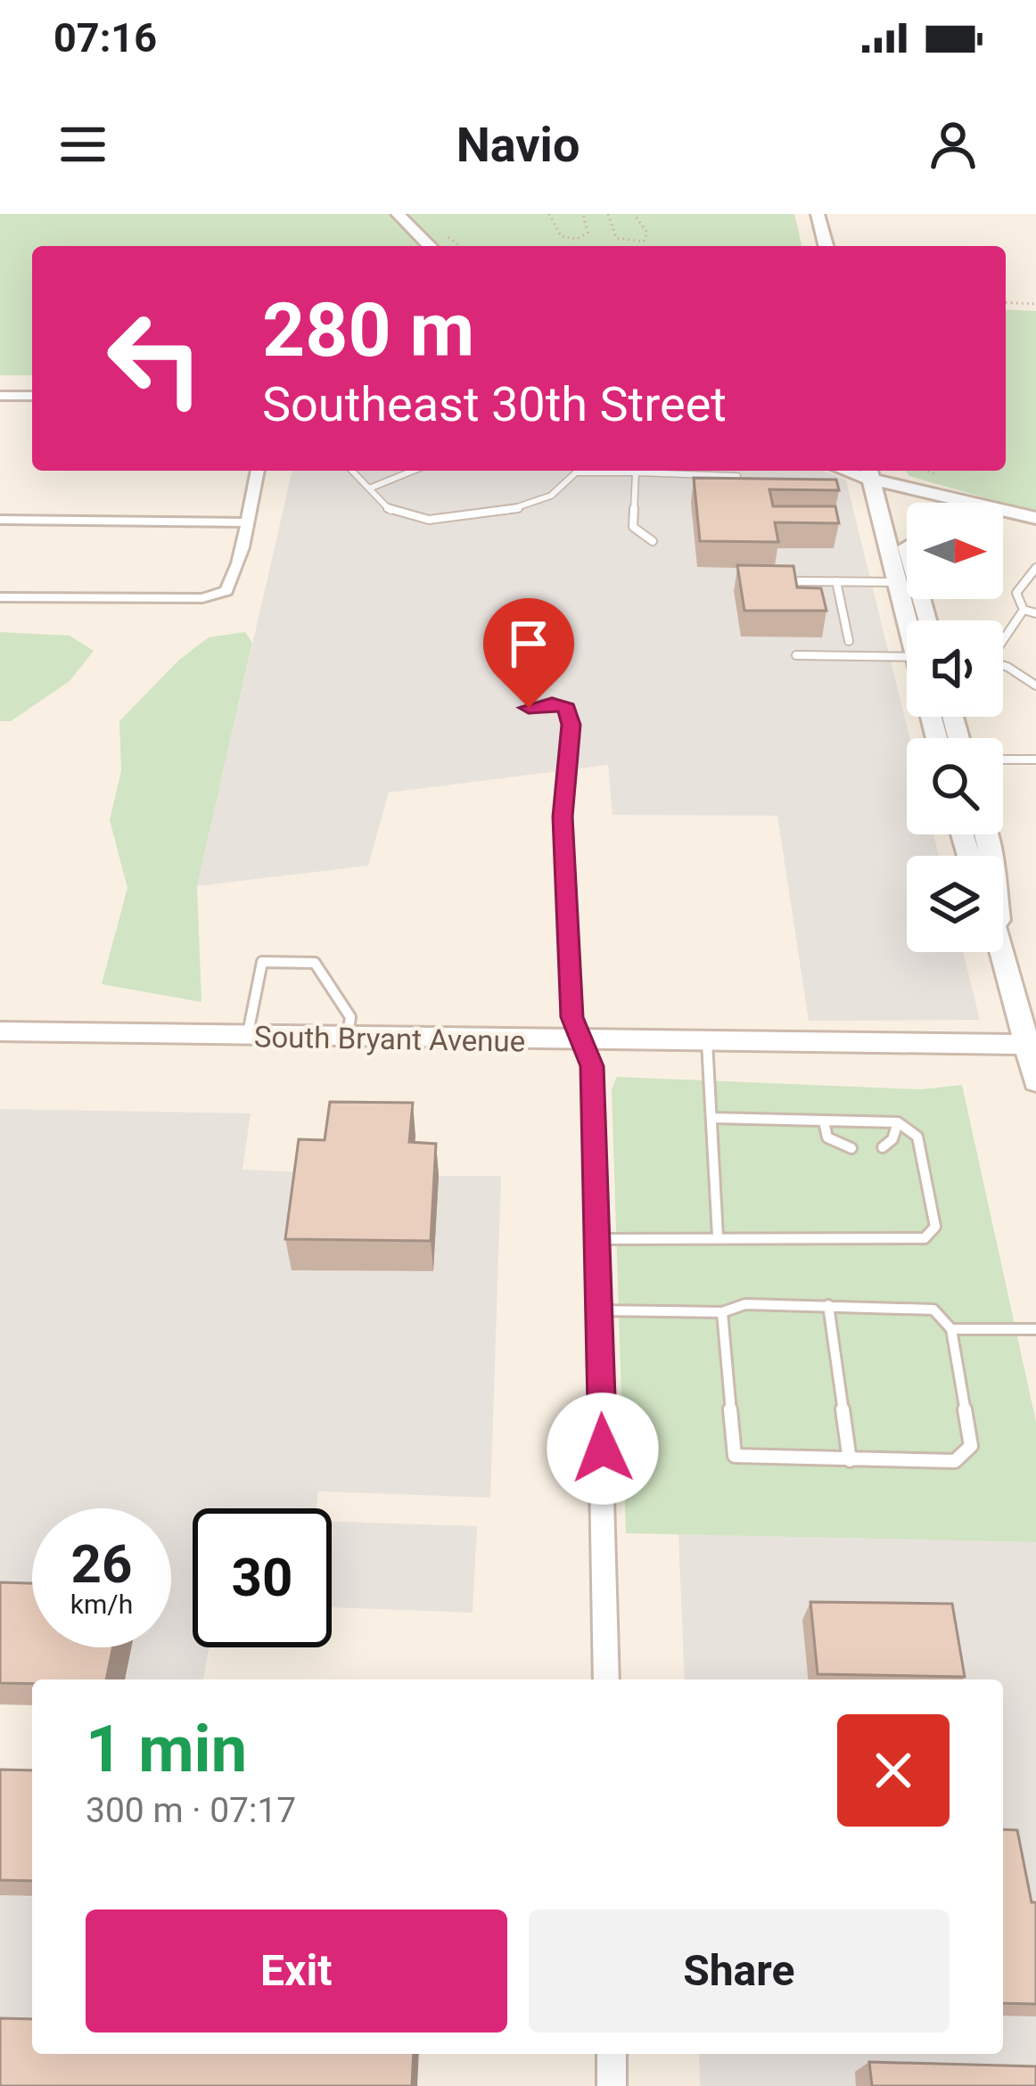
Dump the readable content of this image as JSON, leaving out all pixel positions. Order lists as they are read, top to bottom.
{
  "streets": {
    "main road": ["South Bryant Avenue"]
  },
  "north": "right",
  "page": {
    "status": "07:16",
    "header": "Navio",
    "turn": ["280 m", "Southeast 30th Street"],
    "speed": "26 km/h",
    "limit": "30",
    "heading": ["1 min", "300 m · 07:17"],
    "buttons": ["Exit", "Share"]
  }
}
